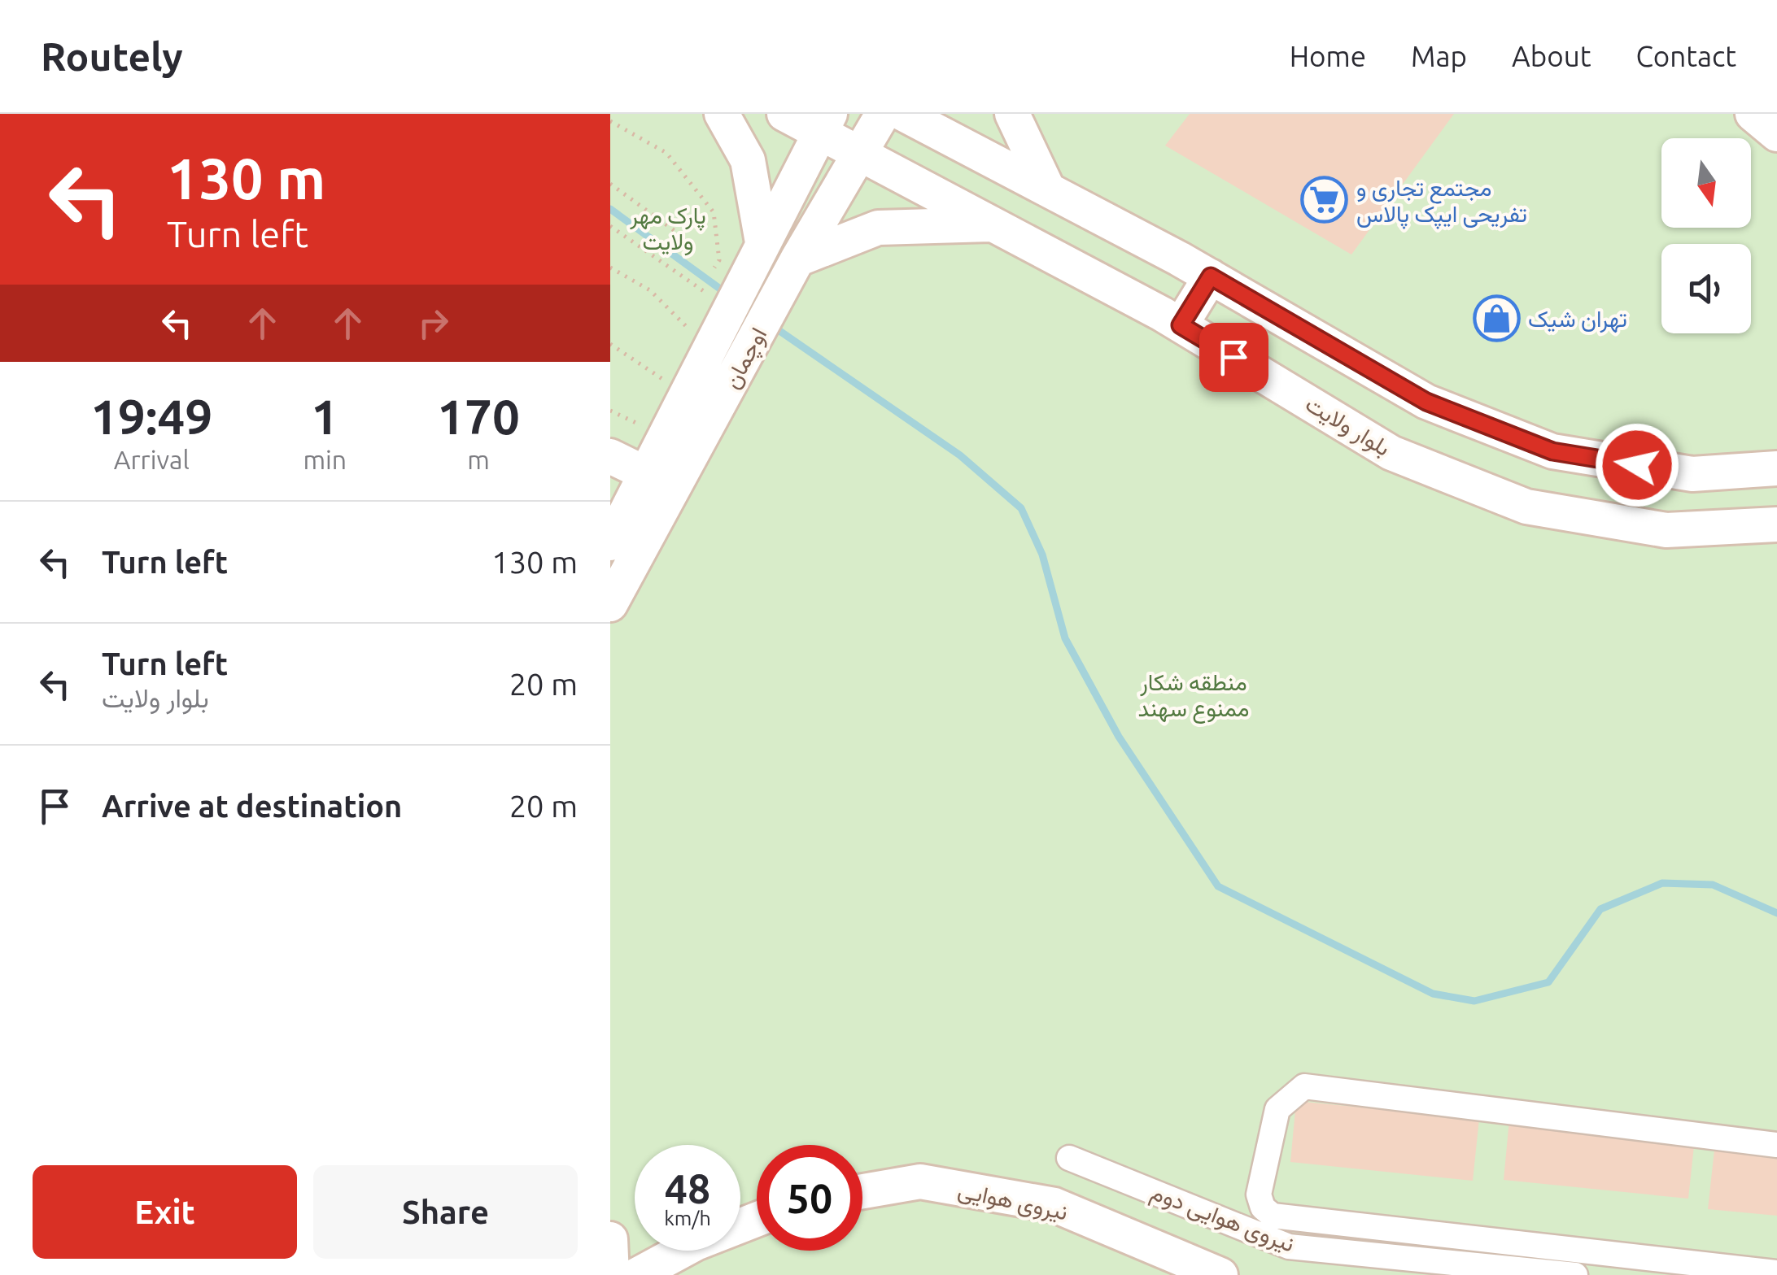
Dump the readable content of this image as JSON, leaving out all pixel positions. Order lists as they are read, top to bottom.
{
  "streets": {
    "main road": ["اوچمان", "بلوار ولایت", "نیروی هوایی"],
    "street": ["نیروی هوایی دوم"]
  },
  "crossings": [
    ["اوچمان", "بلوار ولایت"]
  ],
  "parks": ["پارک مهر ولایت", "منطقه شکار ممنوع سهند"],
  "places": {
    "supermarket": ["مجتمع تجاری و تفریحی ایپک پالاس"],
    "shop": ["تهران شیک"]
  },
  "north": "bottom",
  "page": {
    "header": "Routely",
    "nav": [
      "Home",
      "Map",
      "About",
      "Contact"
    ],
    "turn": ["130 m", "Turn left"],
    "eta": [
      "19:49",
      "Arrival",
      "1",
      "min",
      "170",
      "m"
    ],
    "list": [
      {
        "name": "Turn left",
        "value": "130 m"
      },
      {
        "name": "Turn left",
        "note": "بلوار ولایت",
        "value": "20 m"
      },
      {
        "name": "Arrive at destination",
        "value": "20 m"
      }
    ],
    "speed": "48 km/h",
    "limit": "50",
    "buttons": ["Exit", "Share"]
  }
}
